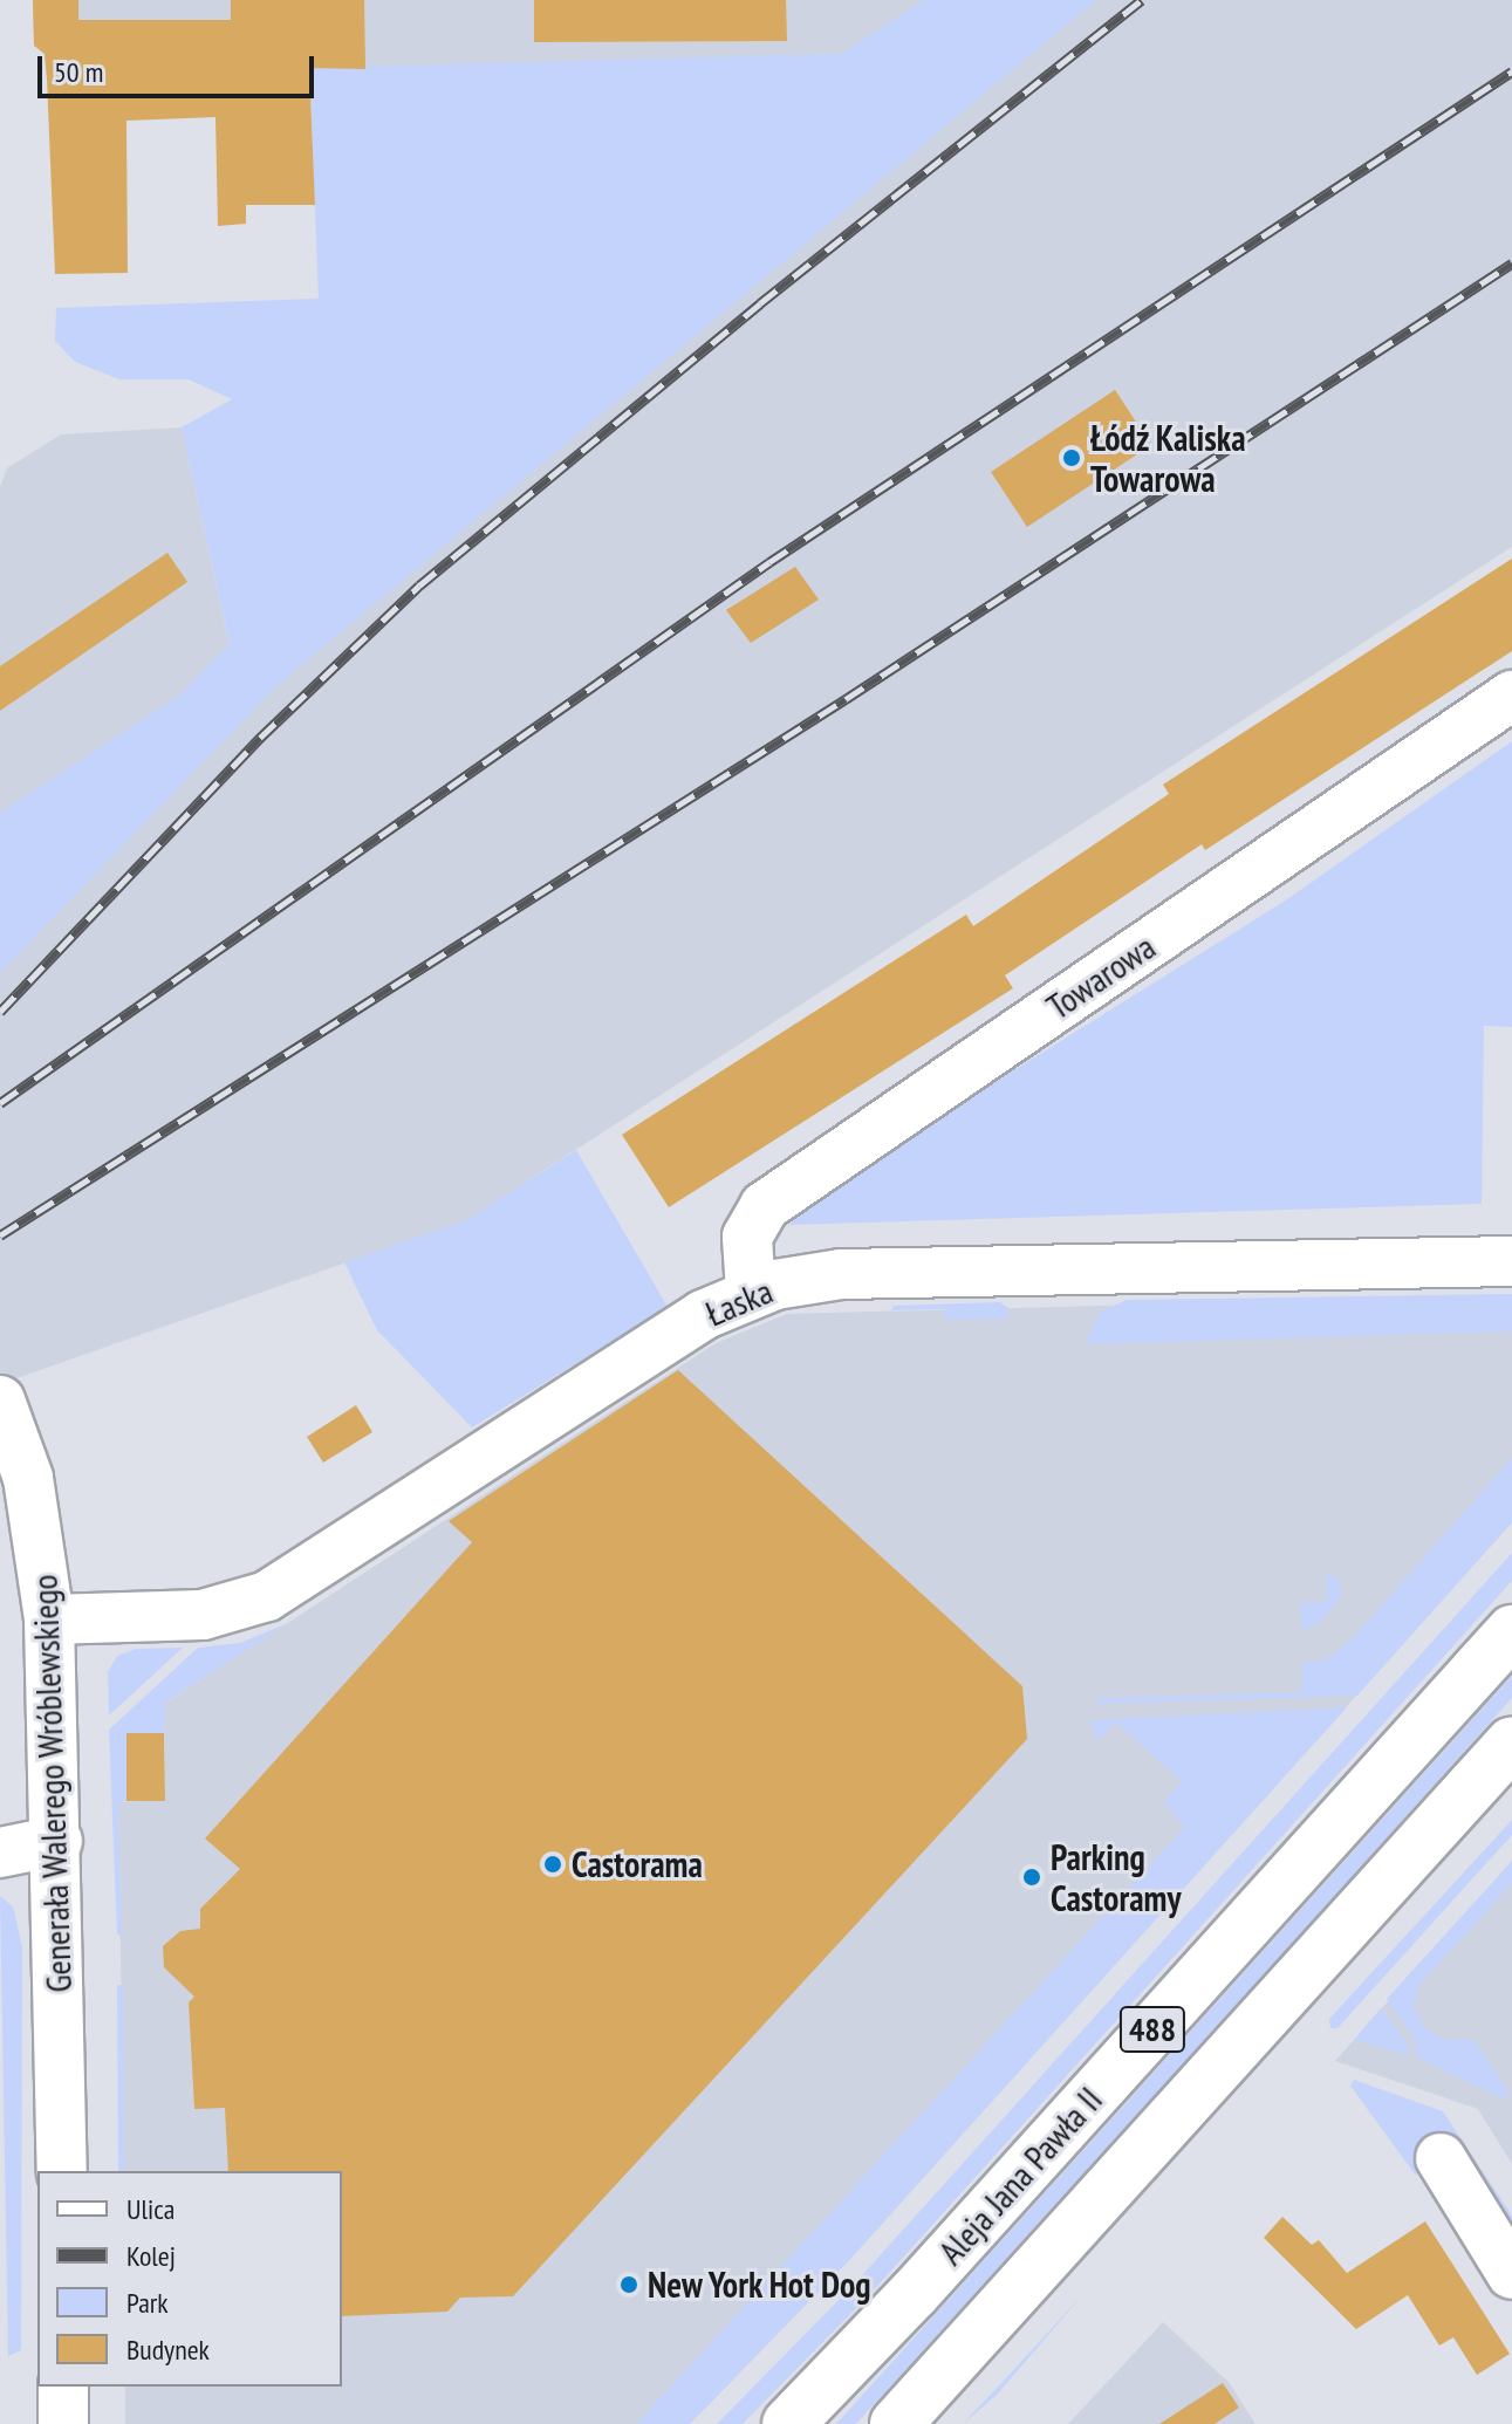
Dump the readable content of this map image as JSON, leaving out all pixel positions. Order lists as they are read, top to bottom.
{
  "streets": {
    "main road": ["488", "Aleja Jana Pawła II"],
    "street": ["Towarowa", "Łaska", "Generała Walerego Wróblewskiego"]
  },
  "crossings": [
    ["Towarowa", "Łaska"],
    ["Łaska", "Generała Walerego Wróblewskiego"]
  ],
  "places": [
    "Łódź Kaliska Towarowa",
    "Castorama",
    "Parking Castoramy",
    "New York Hot Dog"
  ],
  "legend": [
    "Ulica",
    "Kolej",
    "Park",
    "Budynek"
  ],
  "scale_bar": "50 m"
}
